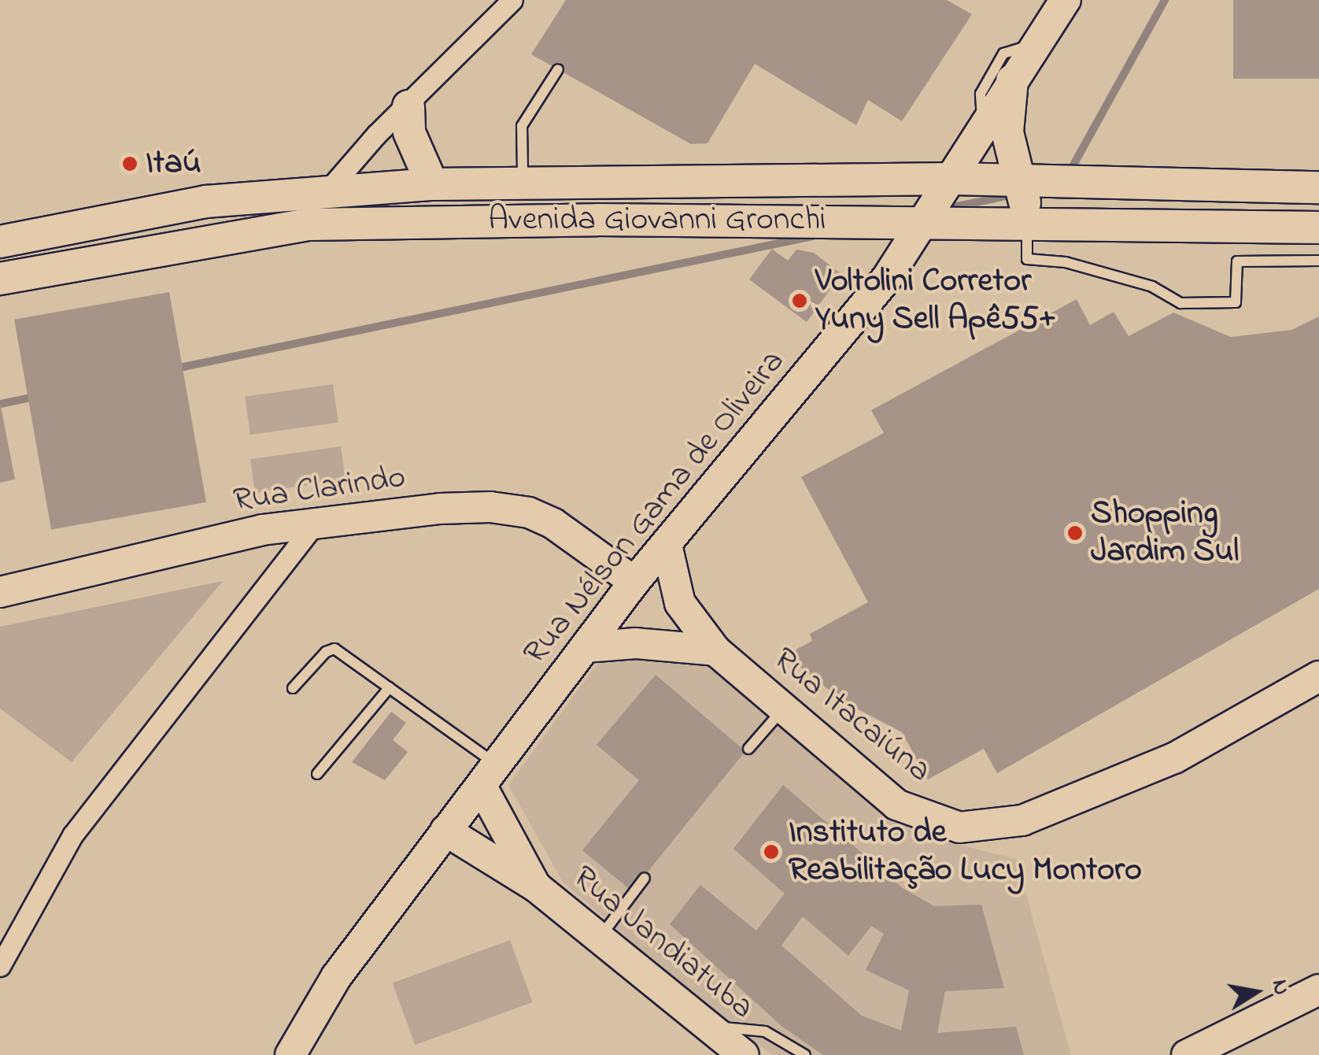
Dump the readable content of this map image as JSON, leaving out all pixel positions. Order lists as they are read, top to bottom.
{
  "streets": {
    "main road": ["Avenida Giovanni Gronchi"],
    "street": [
      "Rua Clarindo",
      "Rua Nélson Gama de Oliveira",
      "Rua Itacaiúna",
      "Rua Jandiatuba"
    ]
  },
  "crossings": [
    ["Avenida Giovanni Gronchi", "Rua Nélson Gama de Oliveira"],
    ["Rua Clarindo", "Rua Nélson Gama de Oliveira"],
    ["Rua Nélson Gama de Oliveira", "Rua Itacaiúna"],
    ["Rua Nélson Gama de Oliveira", "Rua Jandiatuba"]
  ],
  "places": [
    "Itaú",
    "Voltolini Corretor Yuny Sell Apê55+",
    "Shopping Jardim Sul",
    "Instituto de Reabilitação Lucy Montoro"
  ],
  "north": "right"
}
